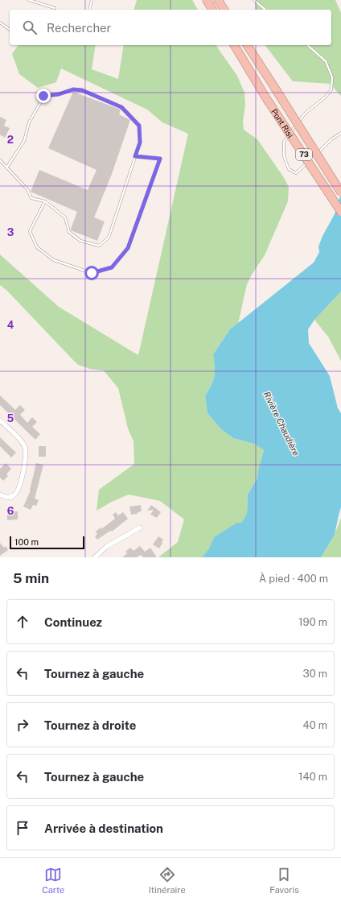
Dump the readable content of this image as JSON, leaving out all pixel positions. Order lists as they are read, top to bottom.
{
  "streets": {
    "highway": ["Pont Risi", "73"]
  },
  "water": ["Rivière Chaudière"],
  "scale_bar": "100 m",
  "page": {
    "search": "Rechercher",
    "scale": "100 m",
    "heading": ["5 min", "À pied · 400 m"],
    "list": [
      ["Continuez", "190 m"],
      ["Tournez à gauche", "30 m"],
      ["Tournez à droite", "40 m"],
      ["Tournez à gauche", "140 m"],
      "Arrivée à destination"
    ],
    "nav": ["Carte", "Itinéraire", "Favoris"]
  },
  "grid": {
    "rows": [
      "2",
      "3",
      "4",
      "5",
      "6"
    ]
  }
}
